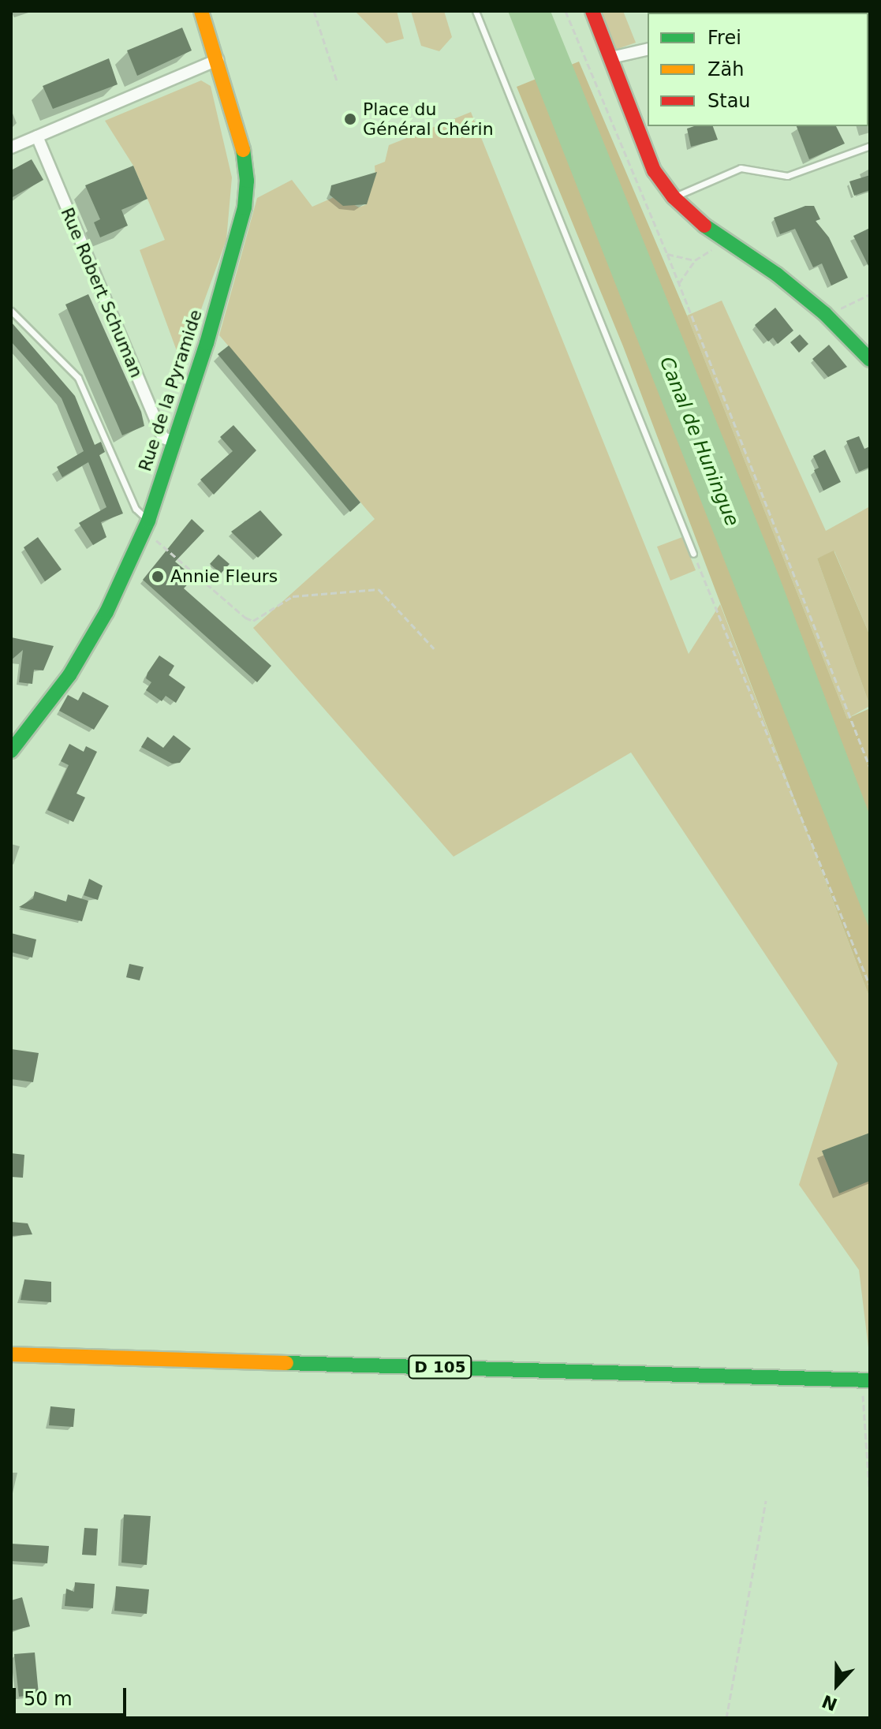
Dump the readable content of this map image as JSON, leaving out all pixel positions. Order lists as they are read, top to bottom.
{
  "streets": {
    "street": ["Rue Robert Schuman", "Rue de la Pyramide", "D 105"]
  },
  "crossings": [
    ["Rue Robert Schuman", "Rue de la Pyramide"]
  ],
  "water": ["Canal de Huningue"],
  "places": ["Place du Général Chérin", "Annie Fleurs"],
  "legend": ["Frei", "Zäh", "Stau"],
  "scale_bar": "50 m",
  "north": "bottom"
}
